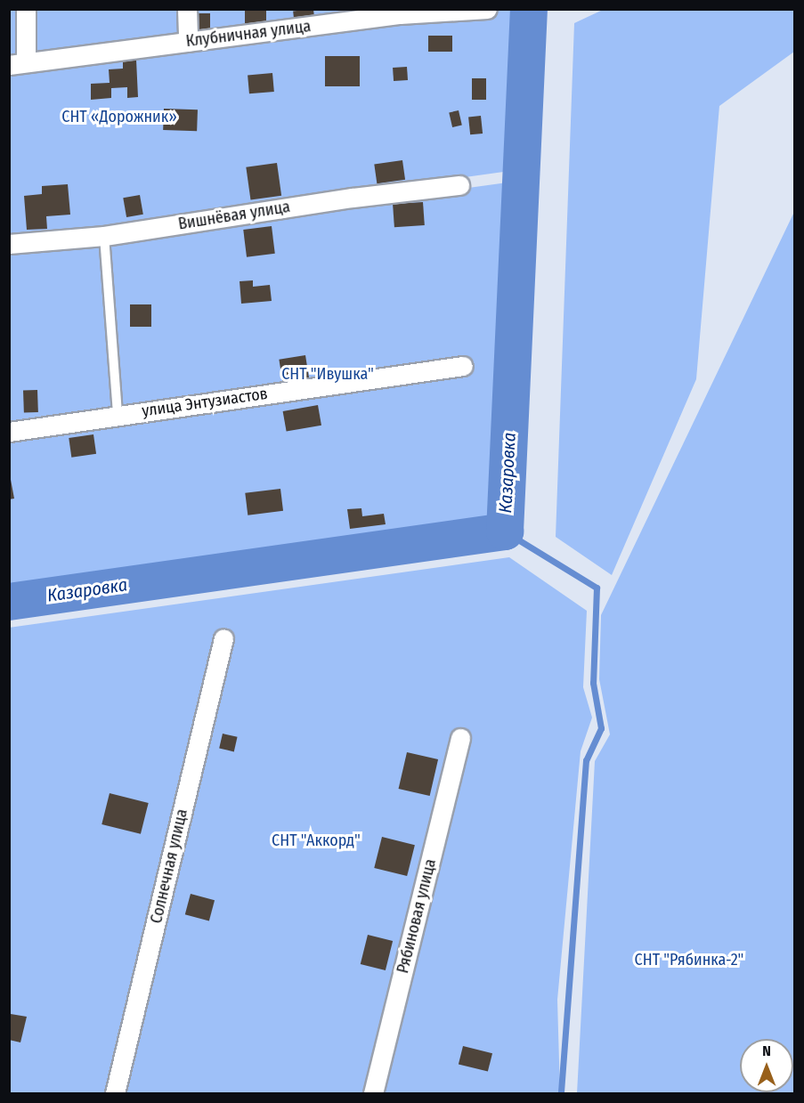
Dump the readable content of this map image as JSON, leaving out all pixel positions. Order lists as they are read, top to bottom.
{
  "streets": {
    "street": [
      "Клубничная улица",
      "Вишнёвая улица",
      "улица Энтузиастов",
      "Солнечная улица",
      "Рябиновая улица"
    ]
  },
  "water": ["Казаровка"],
  "parks": [
    "СНТ «Дорожник»",
    "СНТ \"Ивушка\"",
    "СНТ \"Аккорд\"",
    "СНТ \"Рябинка-2\""
  ],
  "north": "top"
}
